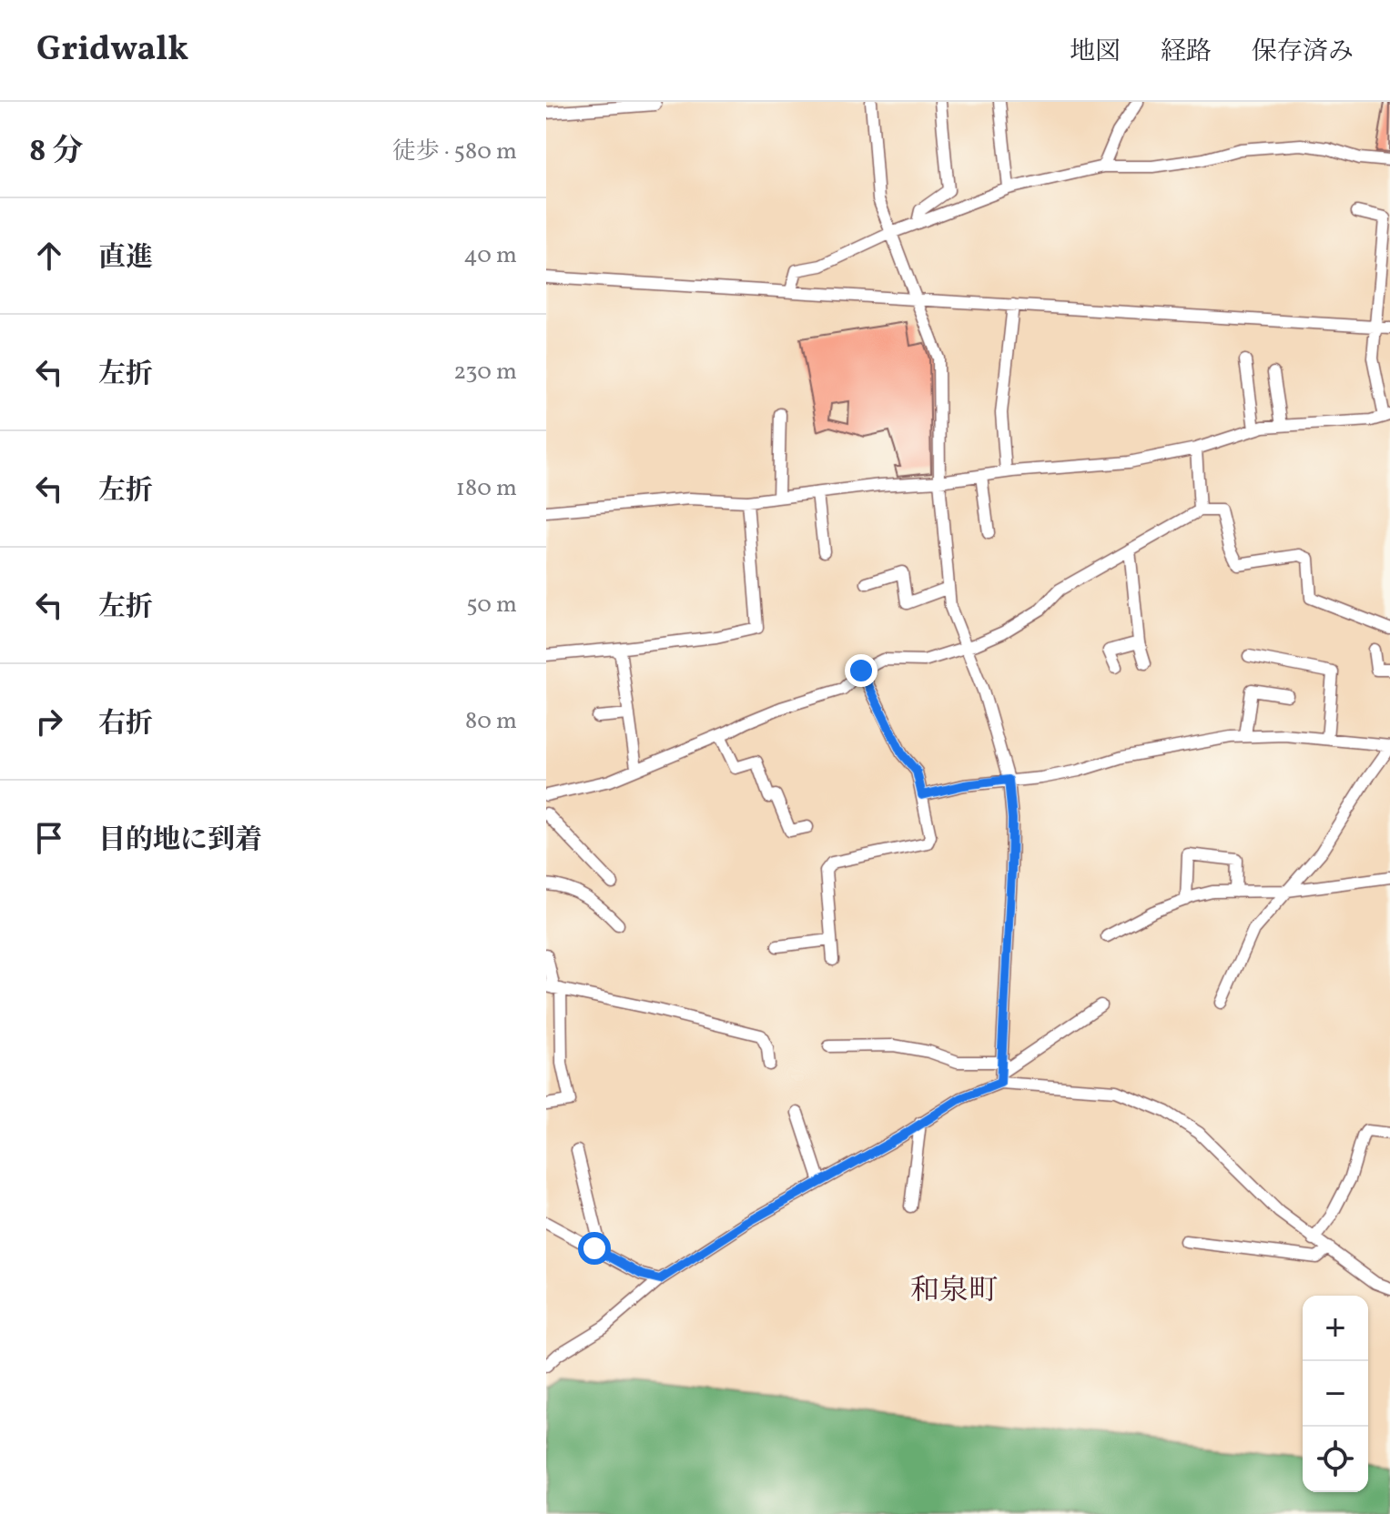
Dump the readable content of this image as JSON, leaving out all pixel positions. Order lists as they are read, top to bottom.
{
  "districts": ["和泉町"],
  "page": {
    "header": "Gridwalk",
    "nav": ["地図", "経路", "保存済み"],
    "heading": ["8 分", "徒歩 · 580 m"],
    "list": [
      ["直進", "40 m"],
      ["左折", "230 m"],
      ["左折", "180 m"],
      ["左折", "50 m"],
      ["右折", "80 m"],
      "目的地に到着"
    ],
    "map_buttons": ["+", "−"]
  }
}
